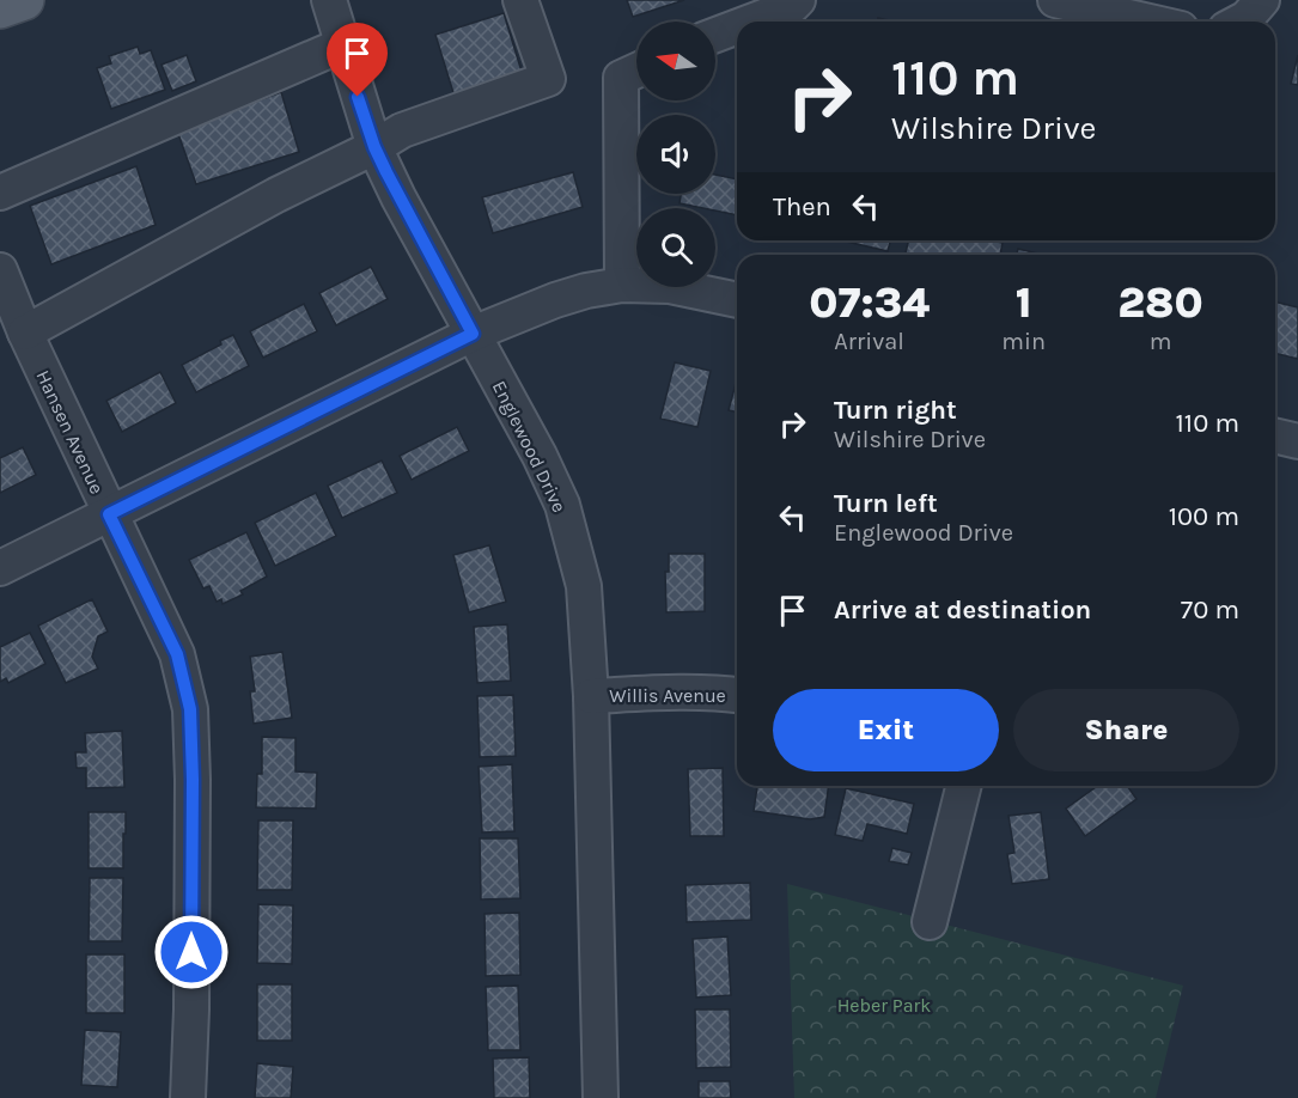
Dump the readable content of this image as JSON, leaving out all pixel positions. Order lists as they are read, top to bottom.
{
  "streets": {
    "street": ["Hansen Avenue", "Englewood Drive", "Willis Avenue"]
  },
  "crossings": [
    ["Englewood Drive", "Willis Avenue"]
  ],
  "parks": ["Heber Park"],
  "north": "left",
  "page": {
    "turn": ["110 m", "Wilshire Drive"],
    "then": "Then",
    "eta": [
      "07:34",
      "Arrival",
      "1",
      "min",
      "280",
      "m"
    ],
    "list": [
      {
        "name": "Turn right",
        "note": "Wilshire Drive",
        "value": "110 m"
      },
      {
        "name": "Turn left",
        "note": "Englewood Drive",
        "value": "100 m"
      },
      {
        "name": "Arrive at destination",
        "value": "70 m"
      }
    ],
    "buttons": ["Exit", "Share"]
  }
}
